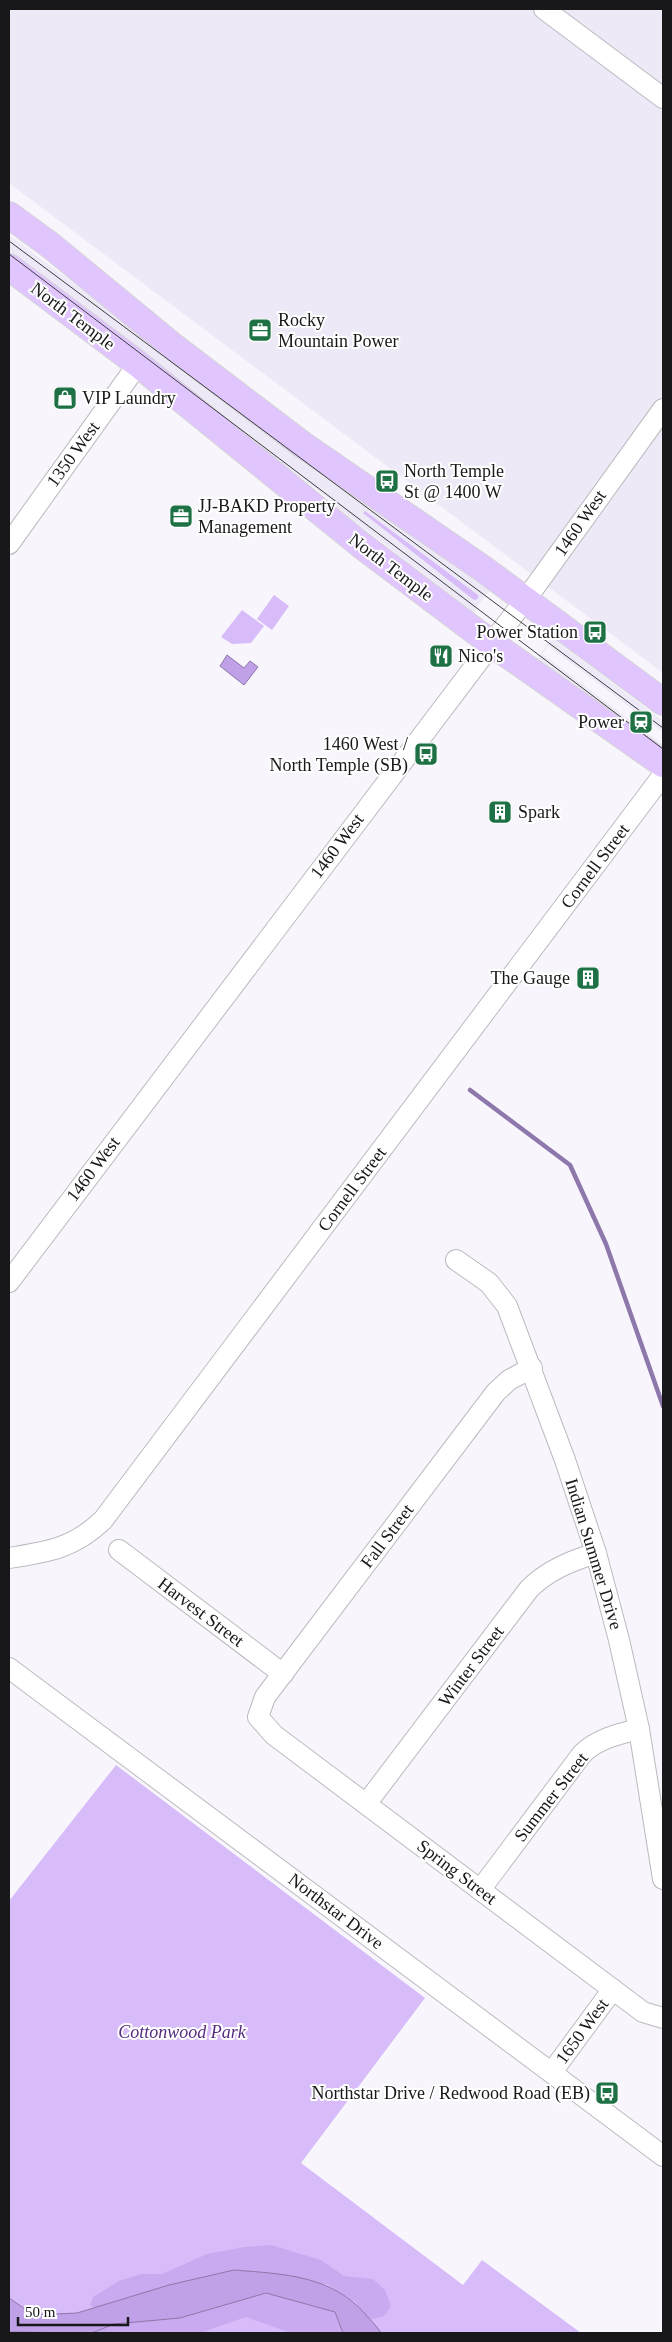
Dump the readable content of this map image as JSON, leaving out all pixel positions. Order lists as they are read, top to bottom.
{
  "streets": {
    "main road": ["North Temple"],
    "street": [
      "1350 West",
      "1460 West",
      "Cornell Street",
      "Fall Street",
      "Indian Summer Drive",
      "Harvest Street",
      "Winter Street",
      "Summer Street",
      "Spring Street",
      "Northstar Drive",
      "1650 West"
    ]
  },
  "crossings": [
    ["North Temple", "1350 West"],
    ["North Temple", "1460 West"],
    ["Fall Street", "Indian Summer Drive"],
    ["Fall Street", "Harvest Street"],
    ["Fall Street", "Spring Street"],
    ["Indian Summer Drive", "Winter Street"],
    ["Indian Summer Drive", "Summer Street"],
    ["Winter Street", "Spring Street"],
    ["Summer Street", "Spring Street"],
    ["Spring Street", "1650 West"],
    ["Northstar Drive", "1650 West"]
  ],
  "parks": ["Cottonwood Park"],
  "places": {
    "office": ["Rocky Mountain Power", "JJ-BAKD Property Management"],
    "shop": ["VIP Laundry"],
    "bus stop": [
      "North Temple St @ 1400 W",
      "Power Station",
      "1460 West / North Temple (SB)",
      "Northstar Drive / Redwood Road (EB)"
    ],
    "restaurant": ["Nico's"],
    "station": ["Power"],
    "building": ["Spark", "The Gauge"]
  },
  "scale_bar": "50 m"
}
